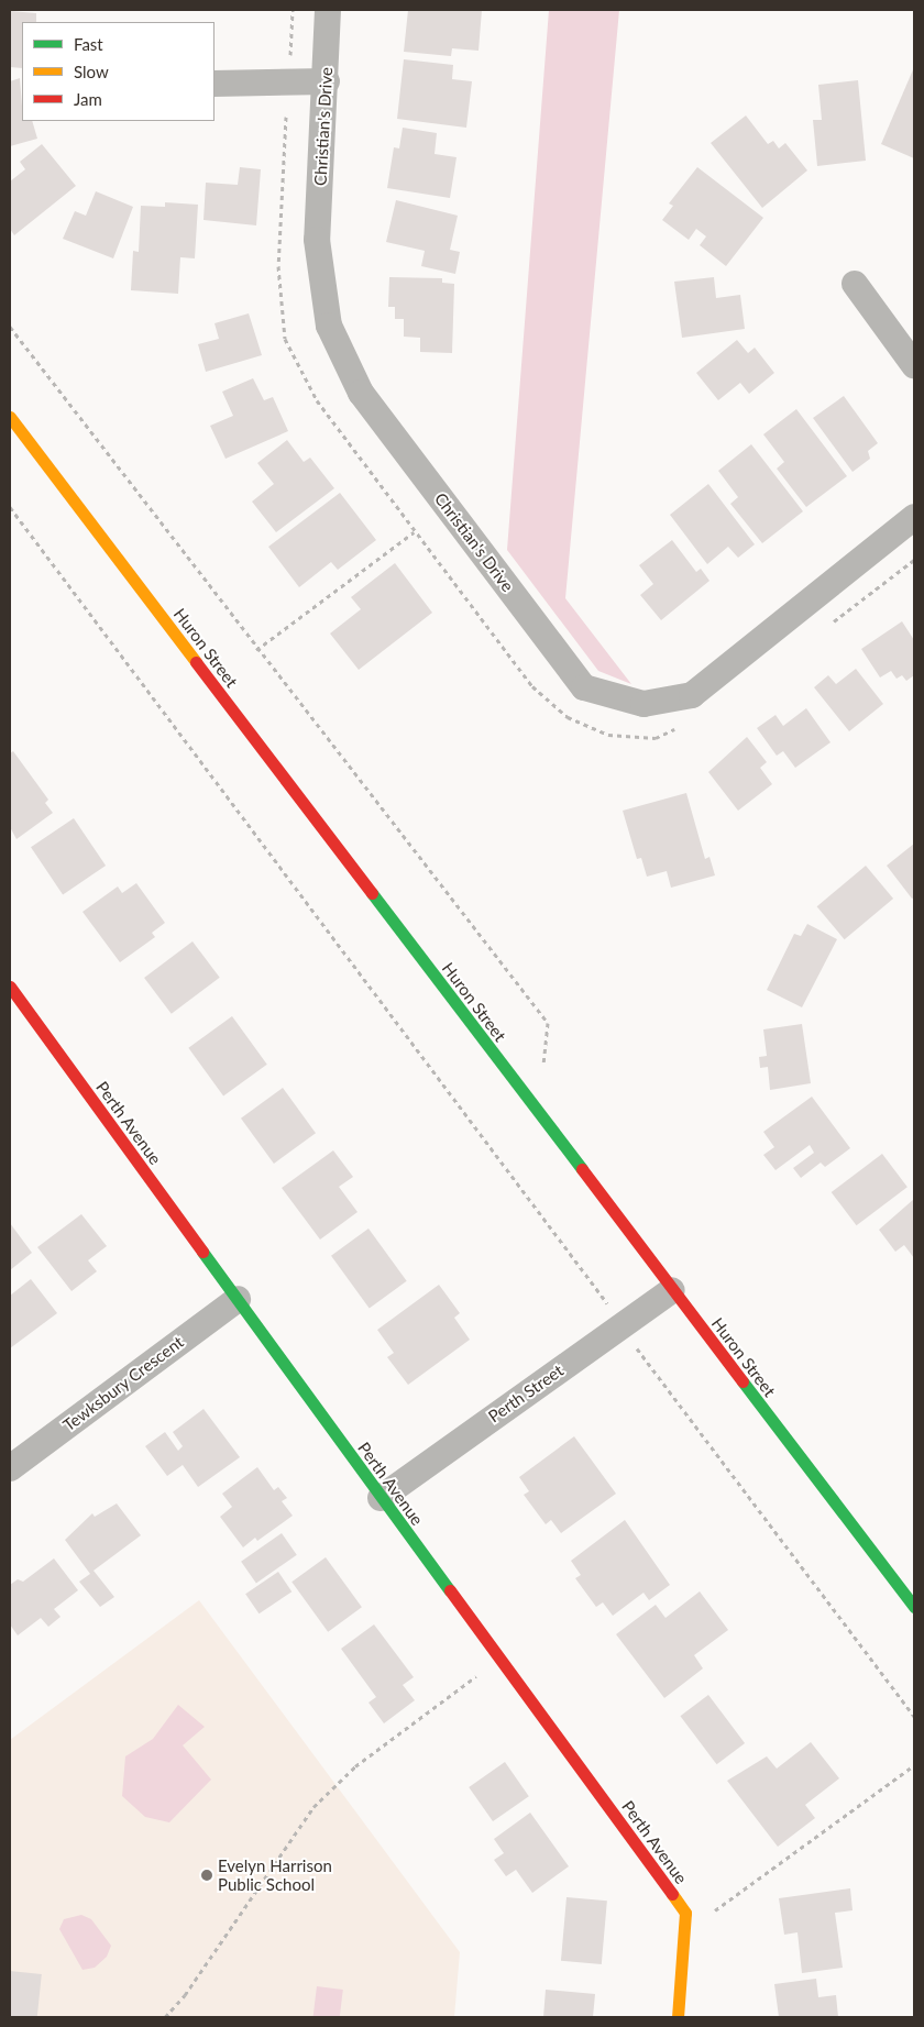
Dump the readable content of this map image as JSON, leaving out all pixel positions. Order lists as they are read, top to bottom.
{
  "streets": {
    "main road": ["Huron Street", "Perth Avenue"],
    "street": ["Christian's Drive", "Tewksbury Crescent", "Perth Street"]
  },
  "crossings": [
    ["Huron Street", "Perth Street"],
    ["Perth Avenue", "Tewksbury Crescent"],
    ["Perth Avenue", "Perth Street"]
  ],
  "places": ["Evelyn Harrison Public School"],
  "legend": ["Fast", "Slow", "Jam"]
}
